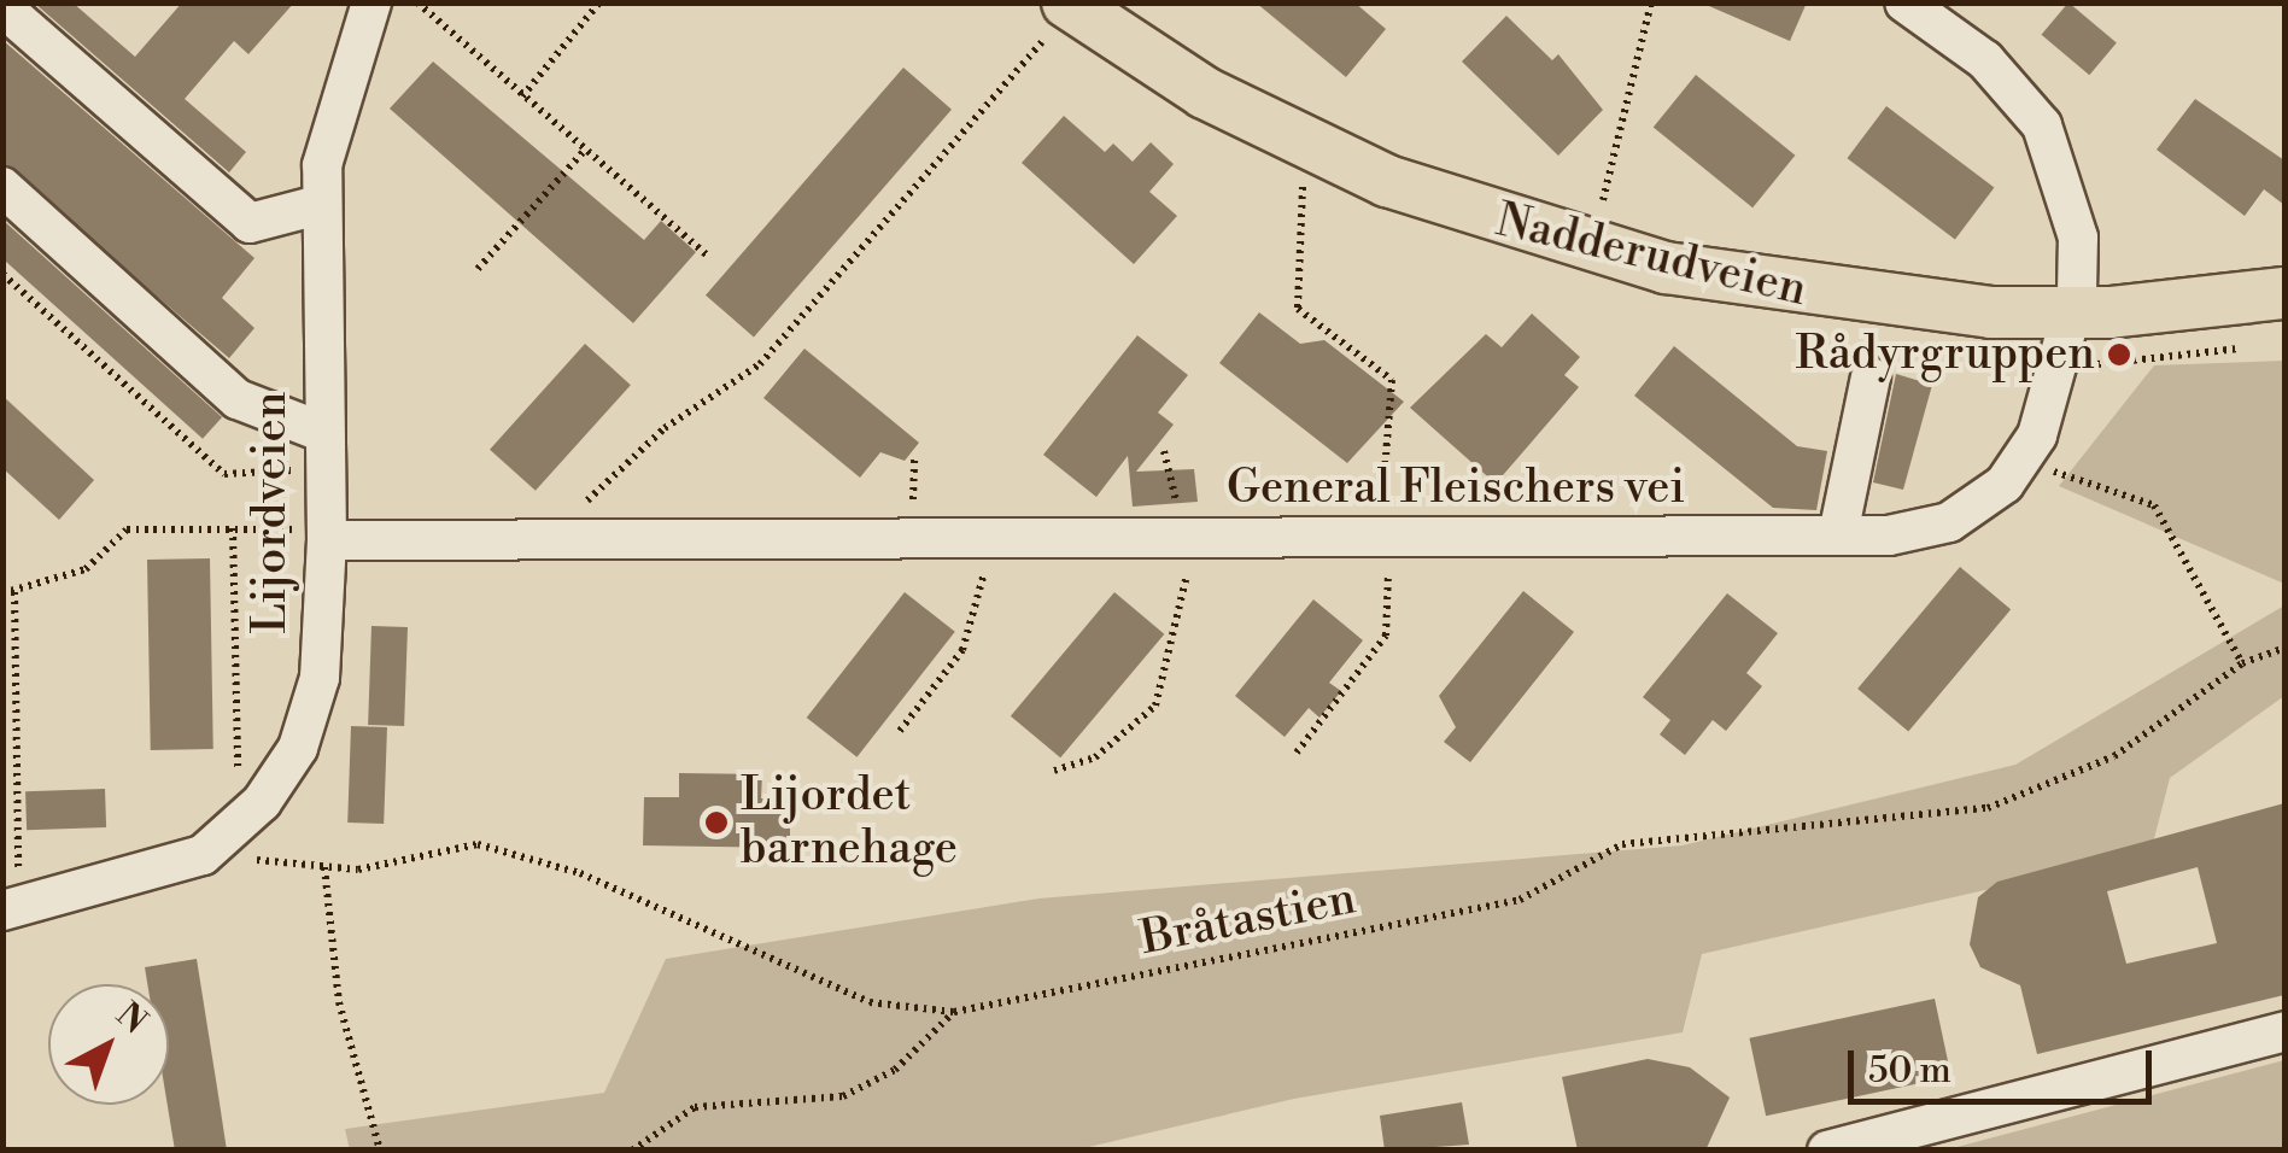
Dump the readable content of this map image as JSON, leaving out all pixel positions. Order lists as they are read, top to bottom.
{
  "streets": {
    "main road": ["Nadderudveien"],
    "street": ["General Fleischers vei", "Lijordveien"],
    "path": ["Bråtastien"]
  },
  "crossings": [
    ["Nadderudveien", "General Fleischers vei"],
    ["General Fleischers vei", "Lijordveien"],
    ["Lijordveien", "Bråtastien"]
  ],
  "places": ["Rådyrgruppen", "Lijordet barnehage"],
  "scale_bar": "50 m",
  "north": "top right"
}
